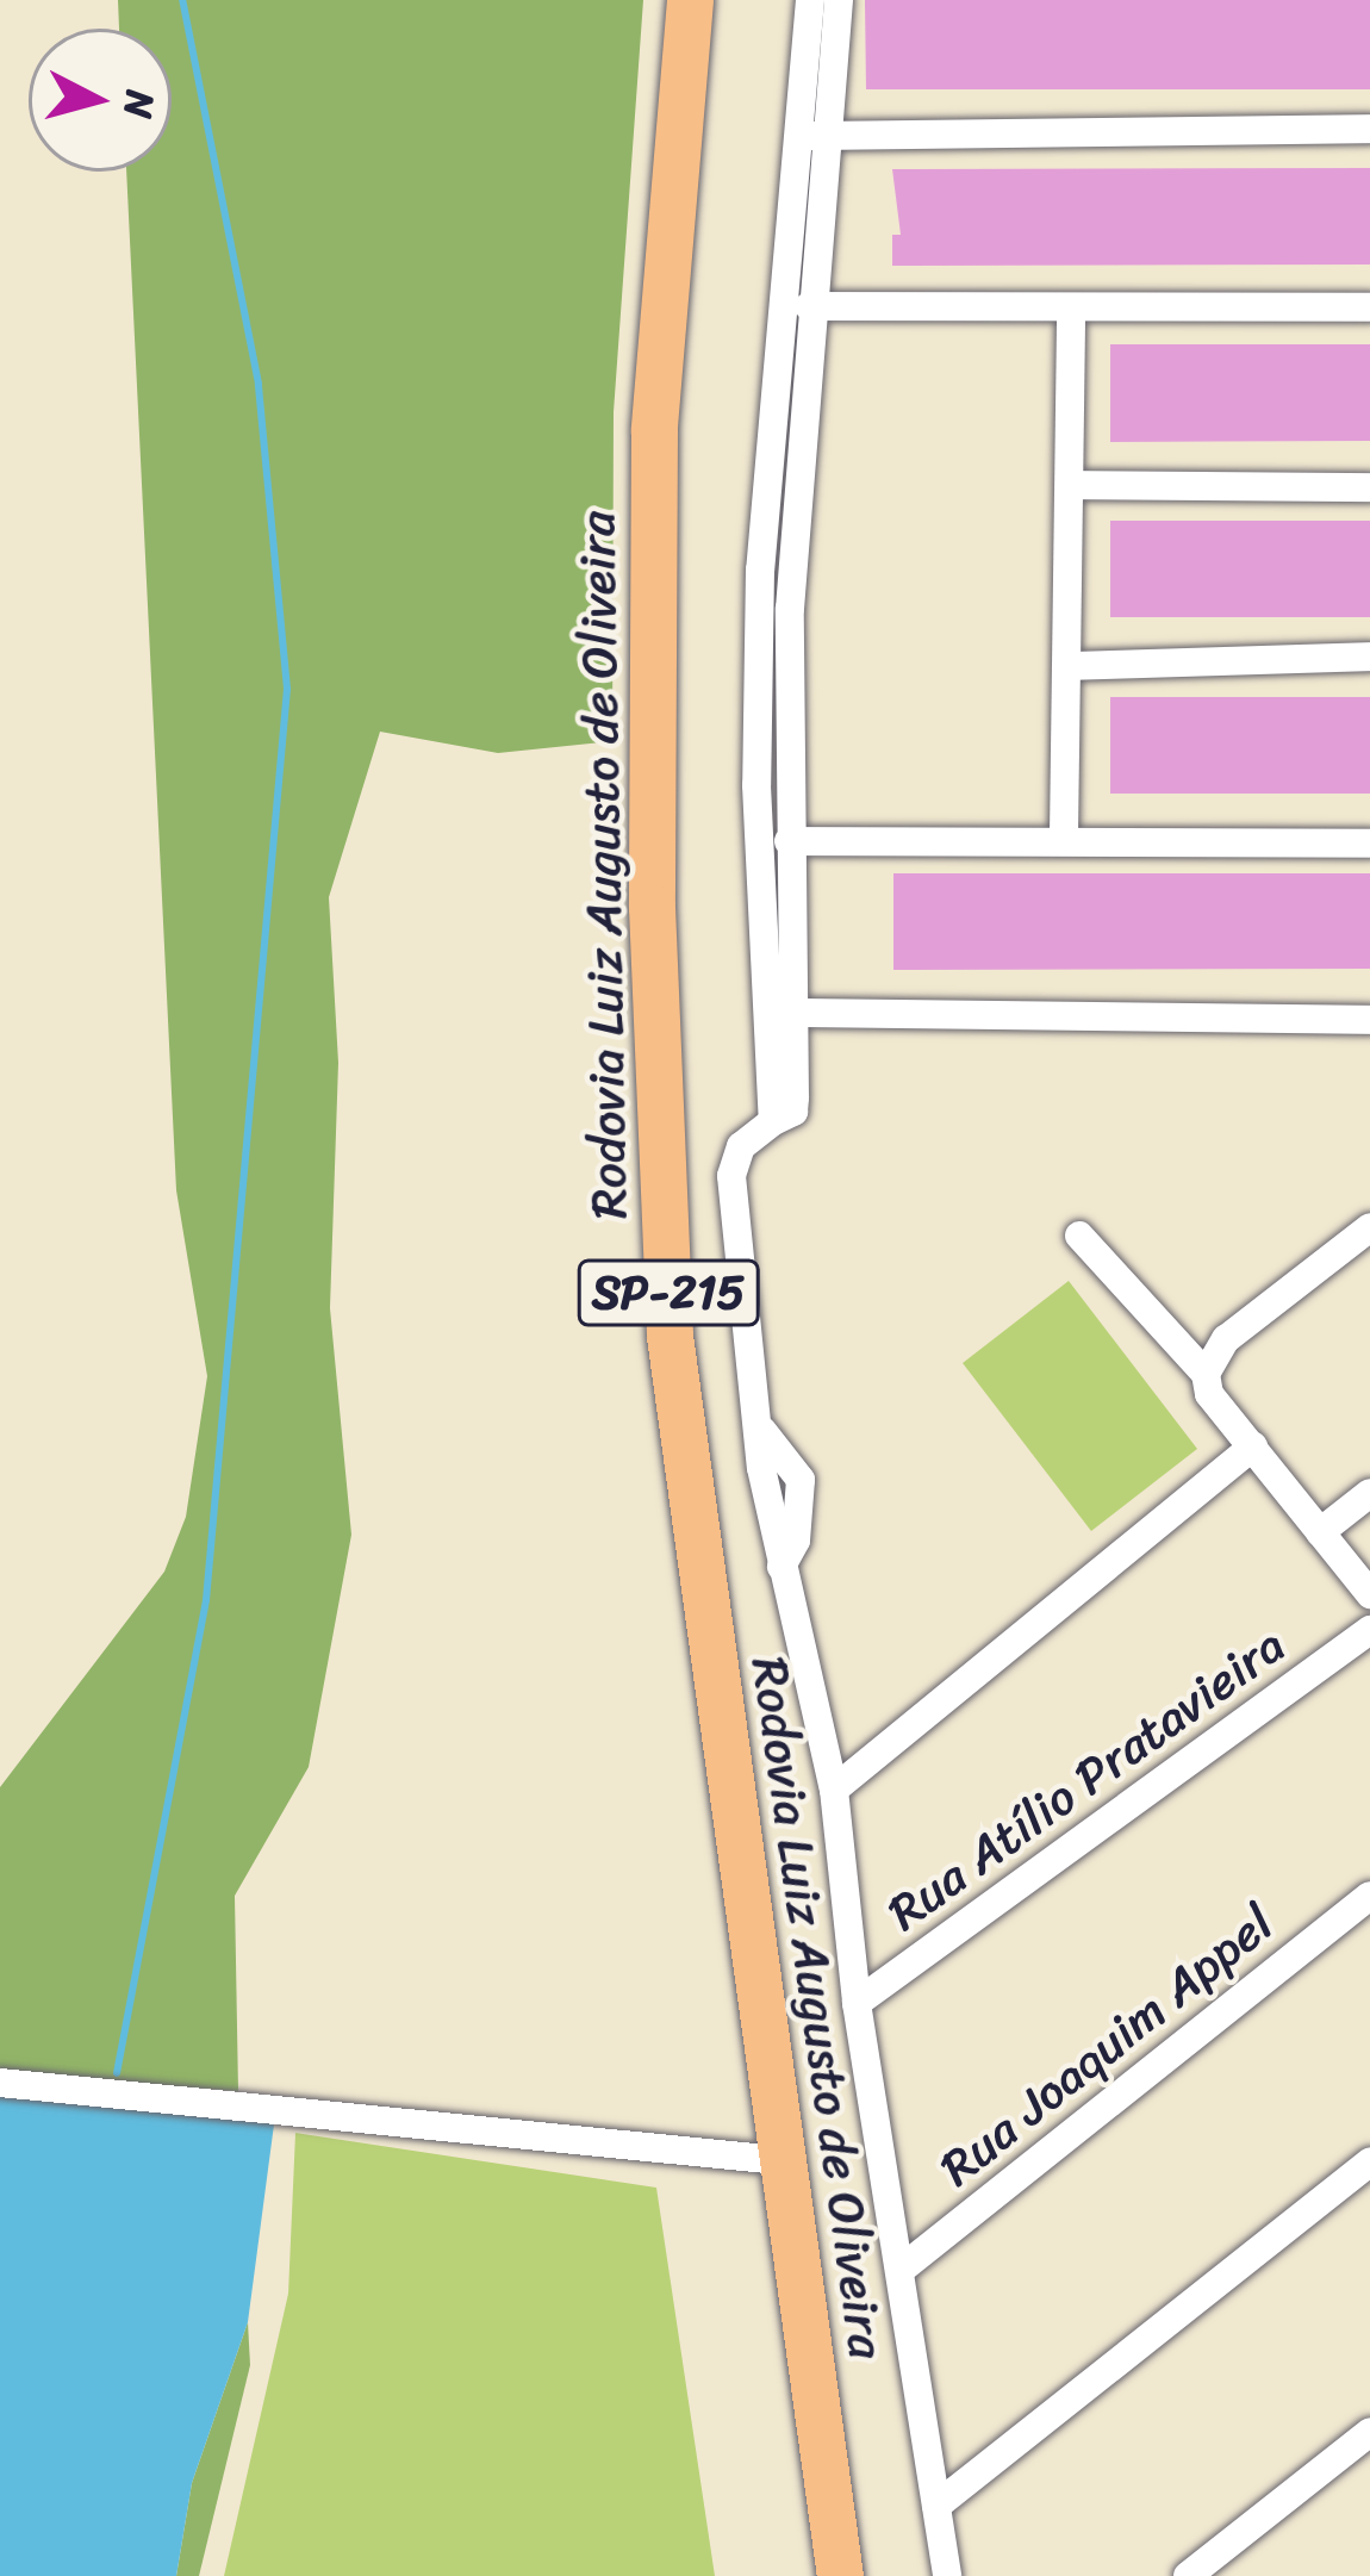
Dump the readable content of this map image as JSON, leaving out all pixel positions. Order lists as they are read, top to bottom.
{
  "streets": {
    "highway": ["Rodovia Luiz Augusto de Oliveira", "SP-215"],
    "street": ["Rua Atílio Pratavieira", "Rua Joaquim Appel"]
  },
  "north": "right"
}
